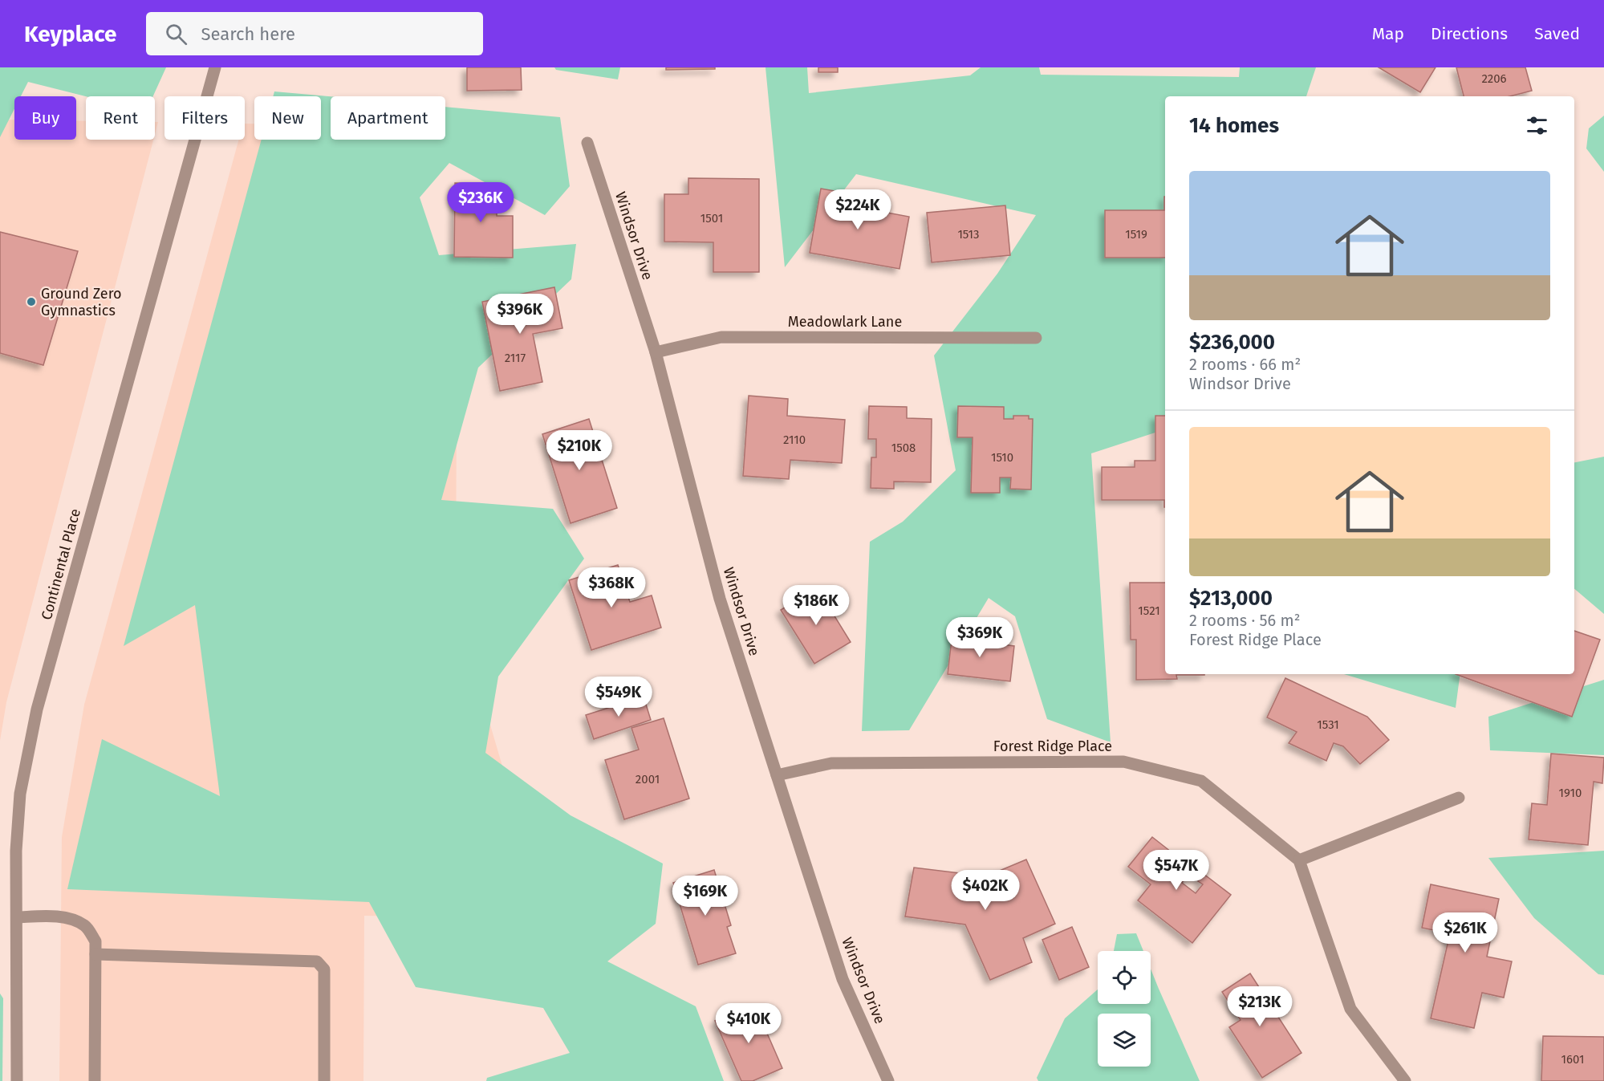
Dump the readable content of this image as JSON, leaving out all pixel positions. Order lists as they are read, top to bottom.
{
  "streets": {
    "street": [
      "Windsor Drive",
      "Meadowlark Lane",
      "Continental Place",
      "Forest Ridge Place"
    ]
  },
  "crossings": [
    ["Windsor Drive", "Meadowlark Lane"],
    ["Windsor Drive", "Forest Ridge Place"]
  ],
  "places": ["Ground Zero Gymnastics"],
  "house_numbers": [
    "2206",
    "1501",
    "1513",
    "1519",
    "2117",
    "2110",
    "1508",
    "1510",
    "1521",
    "1531",
    "2001",
    "1910",
    "1601"
  ],
  "page": {
    "header": "Keyplace",
    "search": "Search here",
    "nav": ["Map", "Directions", "Saved"],
    "chip": [
      "Buy",
      "Rent",
      "Filters",
      "New",
      "Apartment"
    ],
    "heading": "14 homes",
    "list": [
      {
        "name": "$236,000",
        "note": "2 rooms · 66 m² · Windsor Drive"
      },
      {
        "name": "$213,000",
        "note": "2 rooms · 56 m² · Forest Ridge Place"
      }
    ],
    "price": [
      "$236K",
      "$224K",
      "$396K",
      "$210K",
      "$368K",
      "$186K",
      "$369K",
      "$549K",
      "$547K",
      "$402K",
      "$169K",
      "$261K",
      "$213K",
      "$410K"
    ]
  }
}
